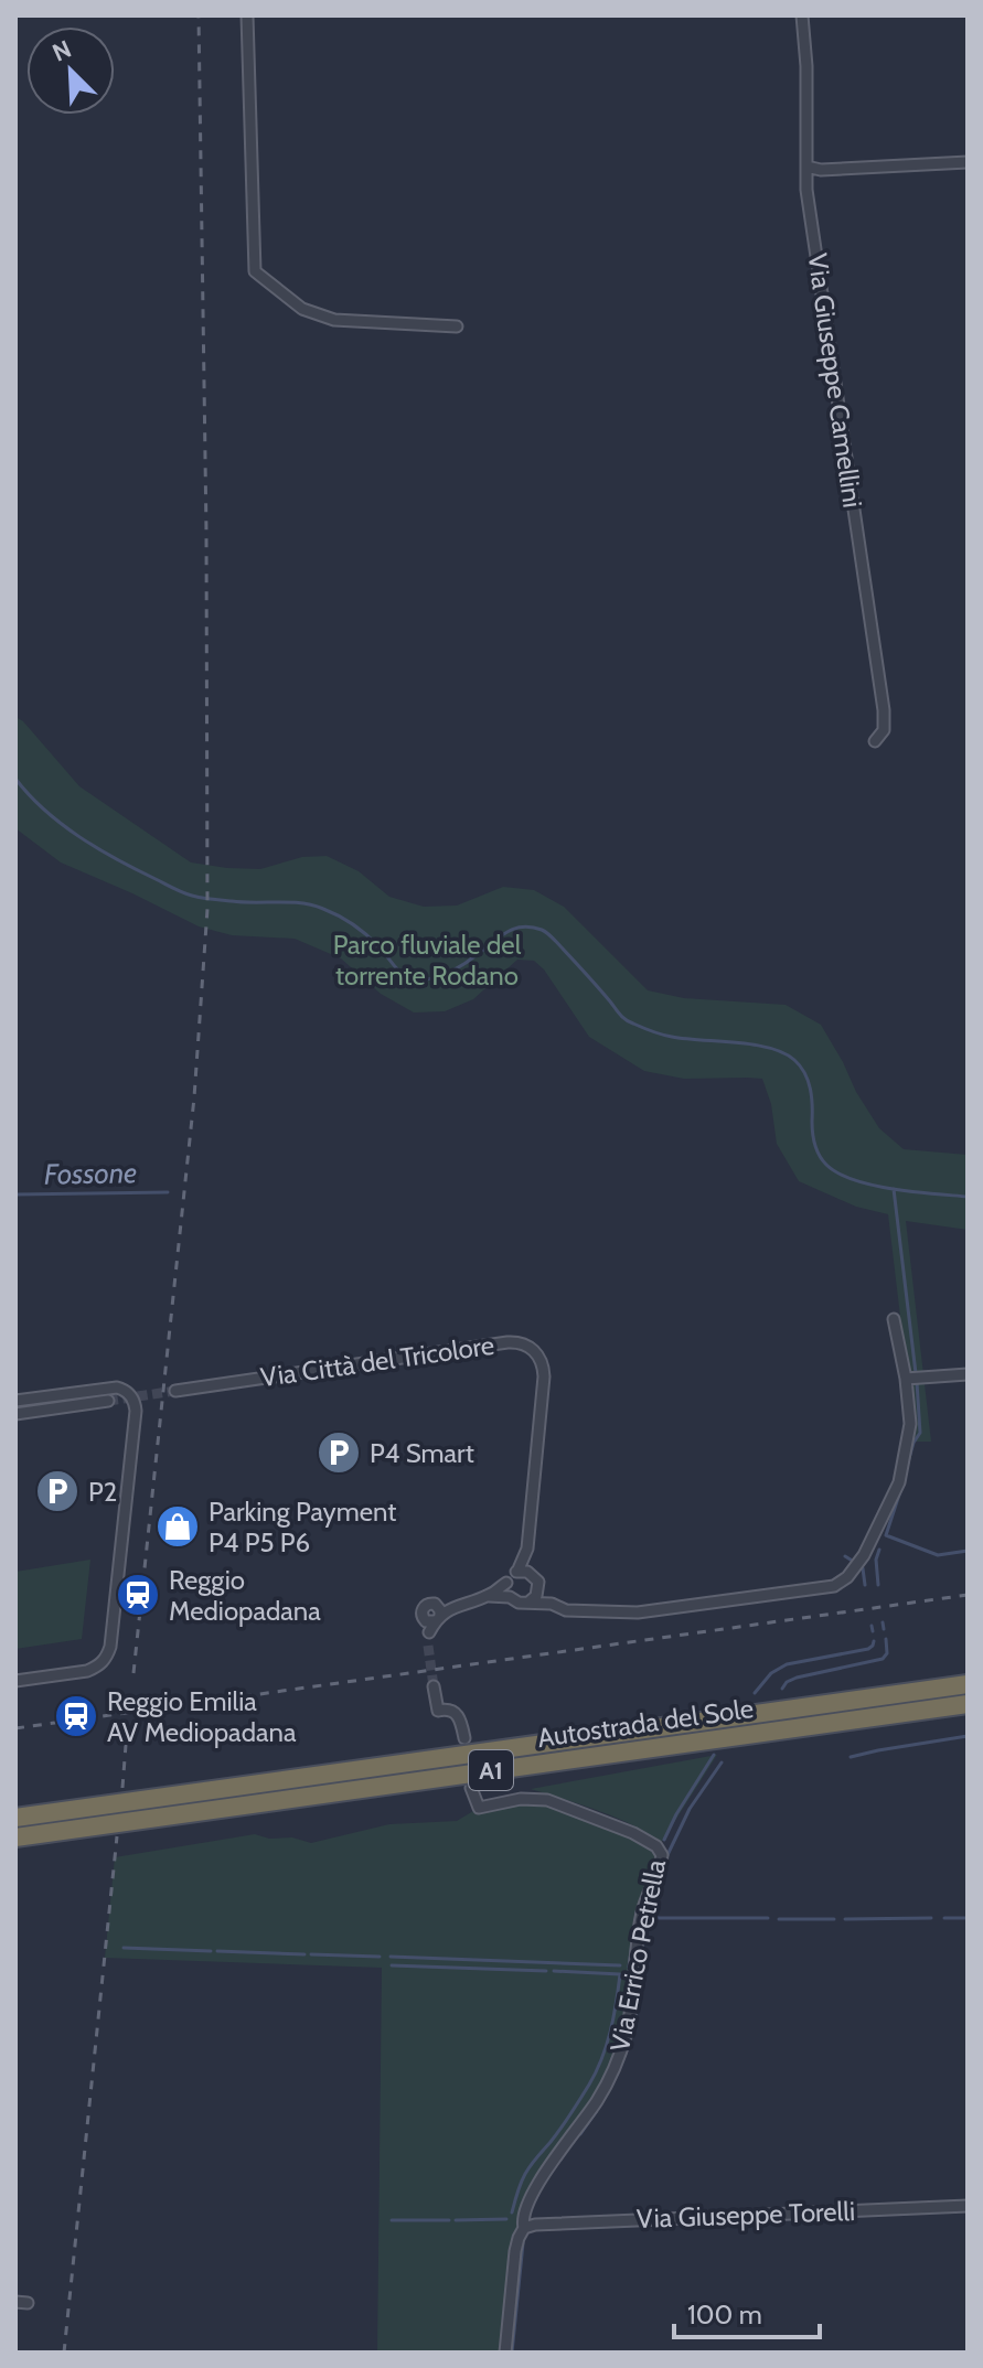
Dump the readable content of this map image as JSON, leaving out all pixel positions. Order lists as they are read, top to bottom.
{
  "streets": {
    "highway": ["Autostrada del Sole", "A1"],
    "street": [
      "Via Giuseppe Camellini",
      "Via Città del Tricolore",
      "Via Errico Petrella",
      "Via Giuseppe Torelli"
    ]
  },
  "crossings": [
    ["Via Errico Petrella", "Via Giuseppe Torelli"]
  ],
  "water": ["Fossone"],
  "parks": ["Parco fluviale del torrente Rodano"],
  "places": {
    "parking": ["P4 Smart", "P2"],
    "shop": ["Parking Payment P4 P5 P6"],
    "station": ["Reggio Mediopadana", "Reggio Emilia AV Mediopadana"]
  },
  "scale_bar": "100 m",
  "north": "top left"
}
